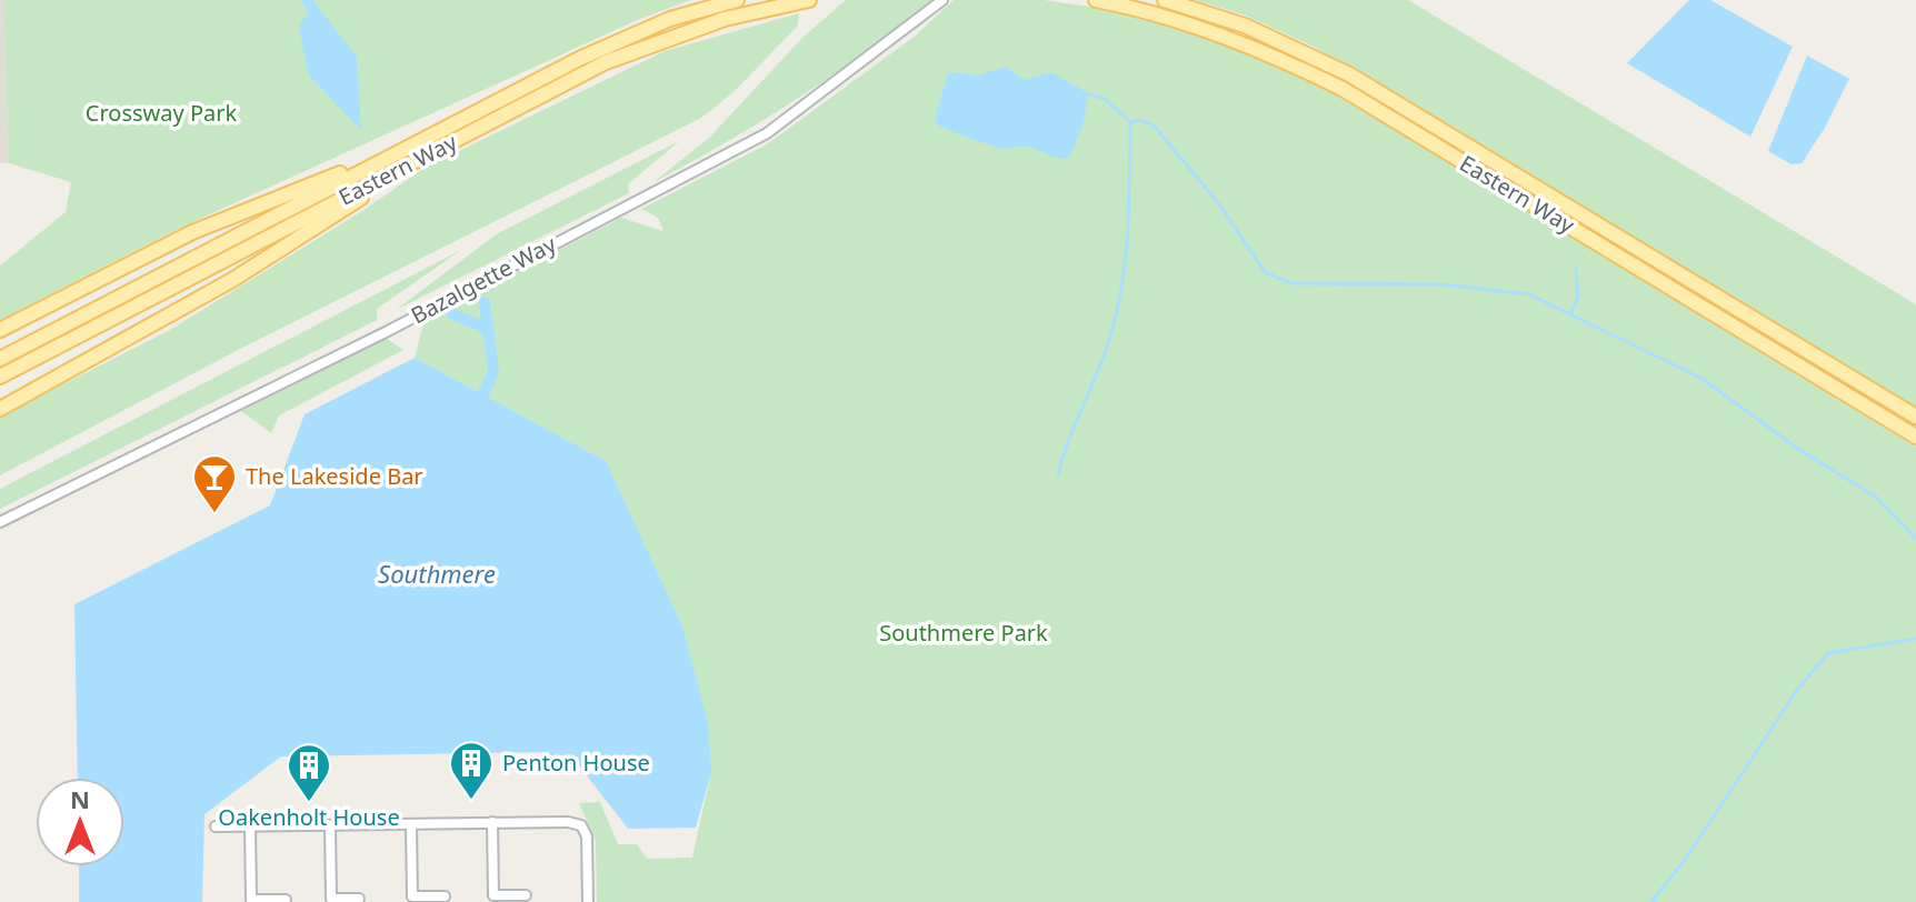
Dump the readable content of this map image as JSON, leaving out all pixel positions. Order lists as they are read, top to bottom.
{
  "streets": {
    "main road": ["Eastern Way"],
    "street": ["Bazalgette Way"]
  },
  "water": ["Southmere"],
  "parks": ["Crossway Park", "Southmere Park"],
  "places": {
    "bar": ["The Lakeside Bar"],
    "building": ["Penton House", "Oakenholt House"]
  },
  "north": "top"
}
